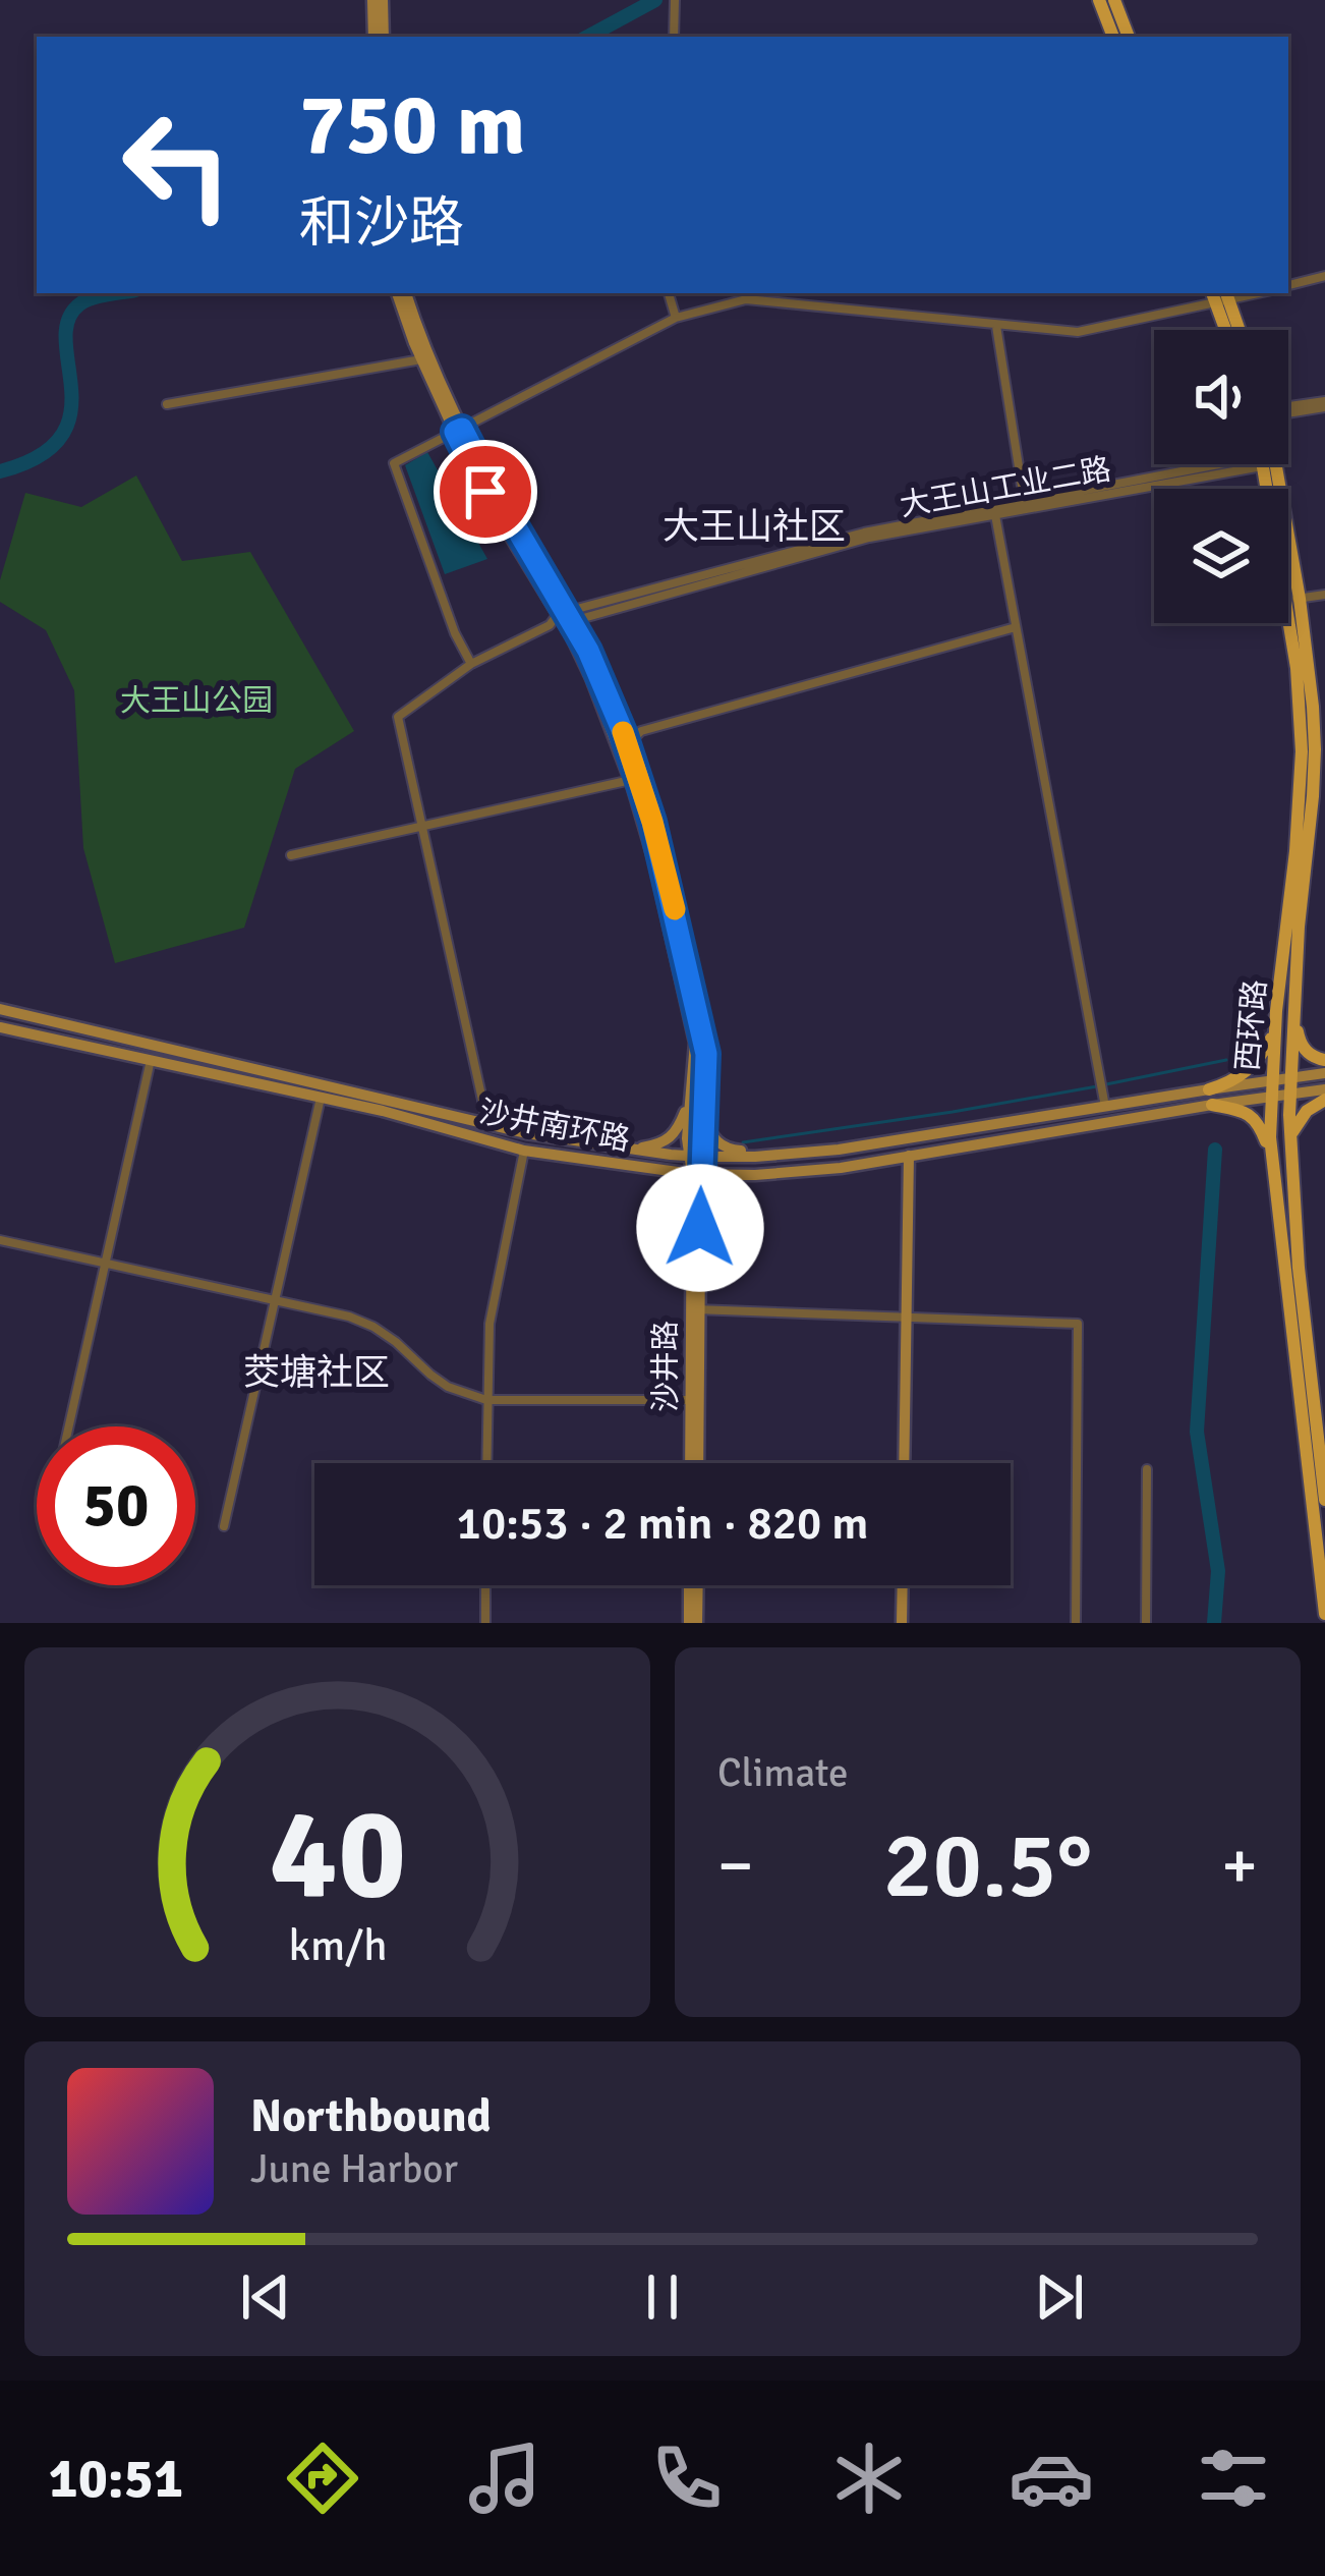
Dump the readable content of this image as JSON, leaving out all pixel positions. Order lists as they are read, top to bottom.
{
  "streets": {
    "main road": ["西环路", "沙井南环路", "沙井路"],
    "street": ["大王山工业二路"]
  },
  "crossings": [
    ["西环路", "沙井南环路"],
    ["沙井南环路", "沙井路"]
  ],
  "districts": ["大王山社区", "茭塘社区"],
  "parks": ["大王山公园"],
  "page": {
    "turn": ["750 m", "和沙路"],
    "limit": "50",
    "trip": "10:53 · 2 min · 820 m",
    "tile": "Climate",
    "heat": ["−", "20.5°", "+"],
    "song": ["Northbound", "June Harbor"],
    "tabs": "10:51",
    "gauge": ["40", "km/h"]
  }
}
